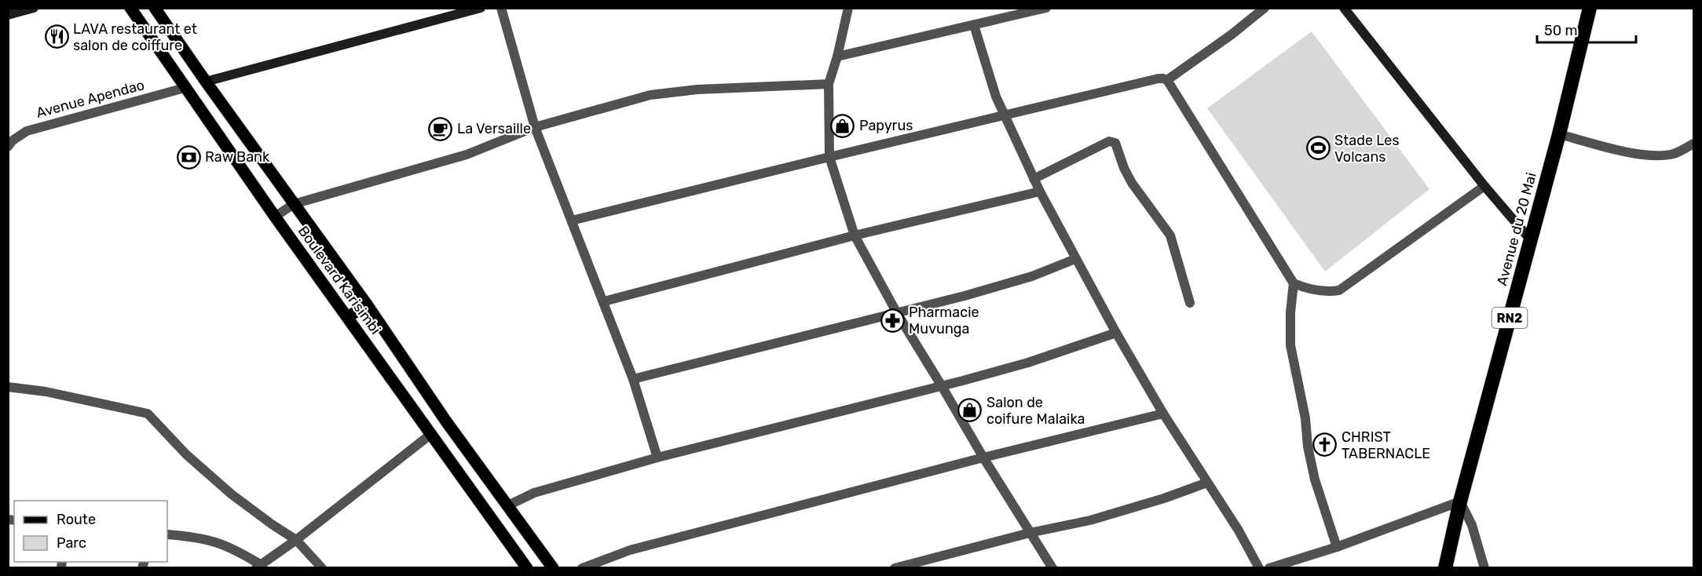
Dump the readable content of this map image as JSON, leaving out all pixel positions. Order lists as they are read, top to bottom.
{
  "streets": {
    "highway": ["Avenue du 20 Mai", "RN2"],
    "main road": ["Boulevard Karisimbi"],
    "street": ["Avenue Apendao"]
  },
  "crossings": [
    ["Avenue Apendao", "Boulevard Karisimbi"]
  ],
  "places": {
    "restaurant": ["LAVA restaurant et salon de coiffure"],
    "shop": ["Papyrus", "Salon de coifure Malaika"],
    "cafe": ["La Versaille"],
    "sports": ["Stade Les Volcans"],
    "bank": ["Raw Bank"],
    "pharmacy": ["Pharmacie Muvunga"],
    "church": ["CHRIST TABERNACLE"]
  },
  "legend": ["Route", "Parc"],
  "scale_bar": "50 m"
}
